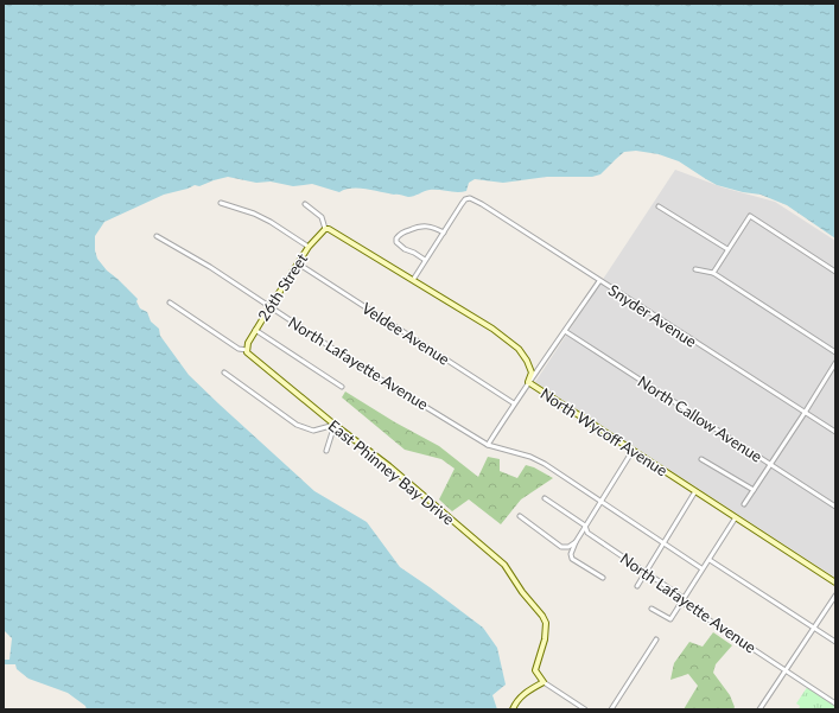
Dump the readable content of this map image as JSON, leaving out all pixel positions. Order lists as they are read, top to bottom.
{
  "streets": {
    "street": [
      "26th Street",
      "Snyder Avenue",
      "Veldee Avenue",
      "North Lafayette Avenue",
      "North Callow Avenue",
      "North Wycoff Avenue",
      "East Phinney Bay Drive"
    ]
  },
  "crossings": [
    ["26th Street", "Veldee Avenue"],
    ["26th Street", "North Lafayette Avenue"],
    ["26th Street", "North Wycoff Avenue"],
    ["26th Street", "East Phinney Bay Drive"]
  ]
}
